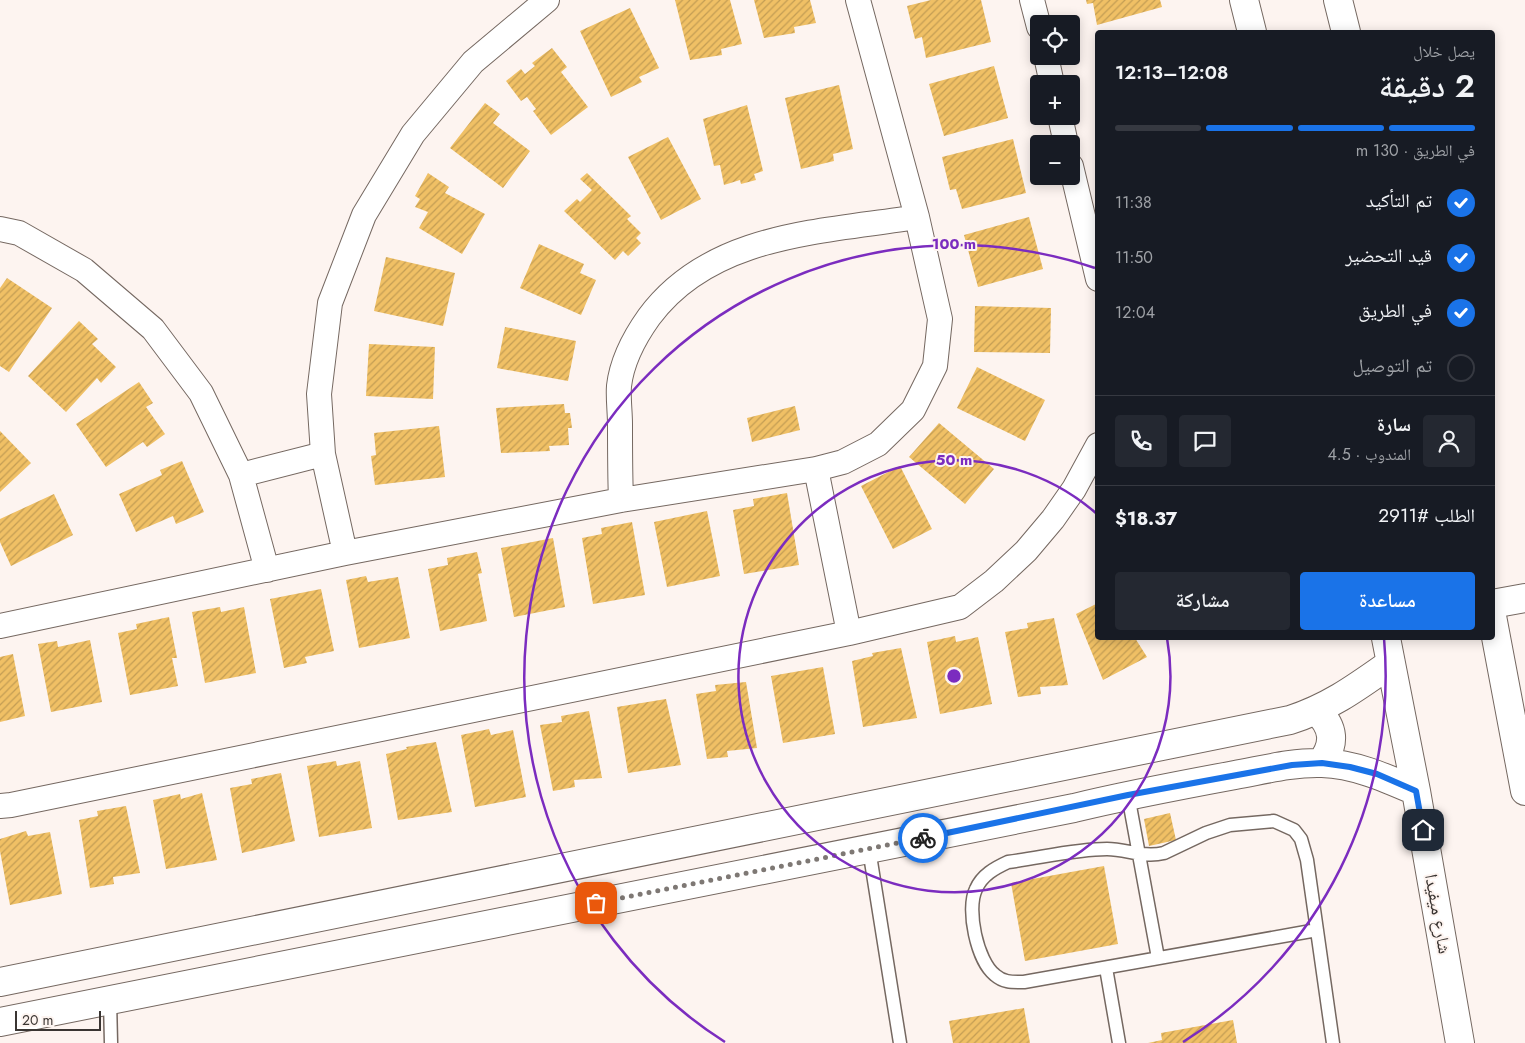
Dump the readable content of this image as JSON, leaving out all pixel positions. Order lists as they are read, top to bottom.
{
  "streets": {
    "street": ["شارع ميفيدا"]
  },
  "scale_bar": "20 m",
  "page": {
    "map_buttons": ["+", "−"],
    "heading": ["2 دقيقة", "يصل خلال", "12:08–12:13"],
    "panel": [
      "سارة",
      "المندوب · 4.5",
      "الطلب #2911",
      "$18.37"
    ],
    "bar": "في الطريق · 130 m",
    "list": [
      ["تم التأكيد", "11:38"],
      ["قيد التحضير", "11:50"],
      ["في الطريق", "12:04"],
      "تم التوصيل"
    ],
    "buttons": ["مساعدة", "مشاركة"],
    "scale": "20 m"
  },
  "rings": ["100 m", "50 m"]
}
